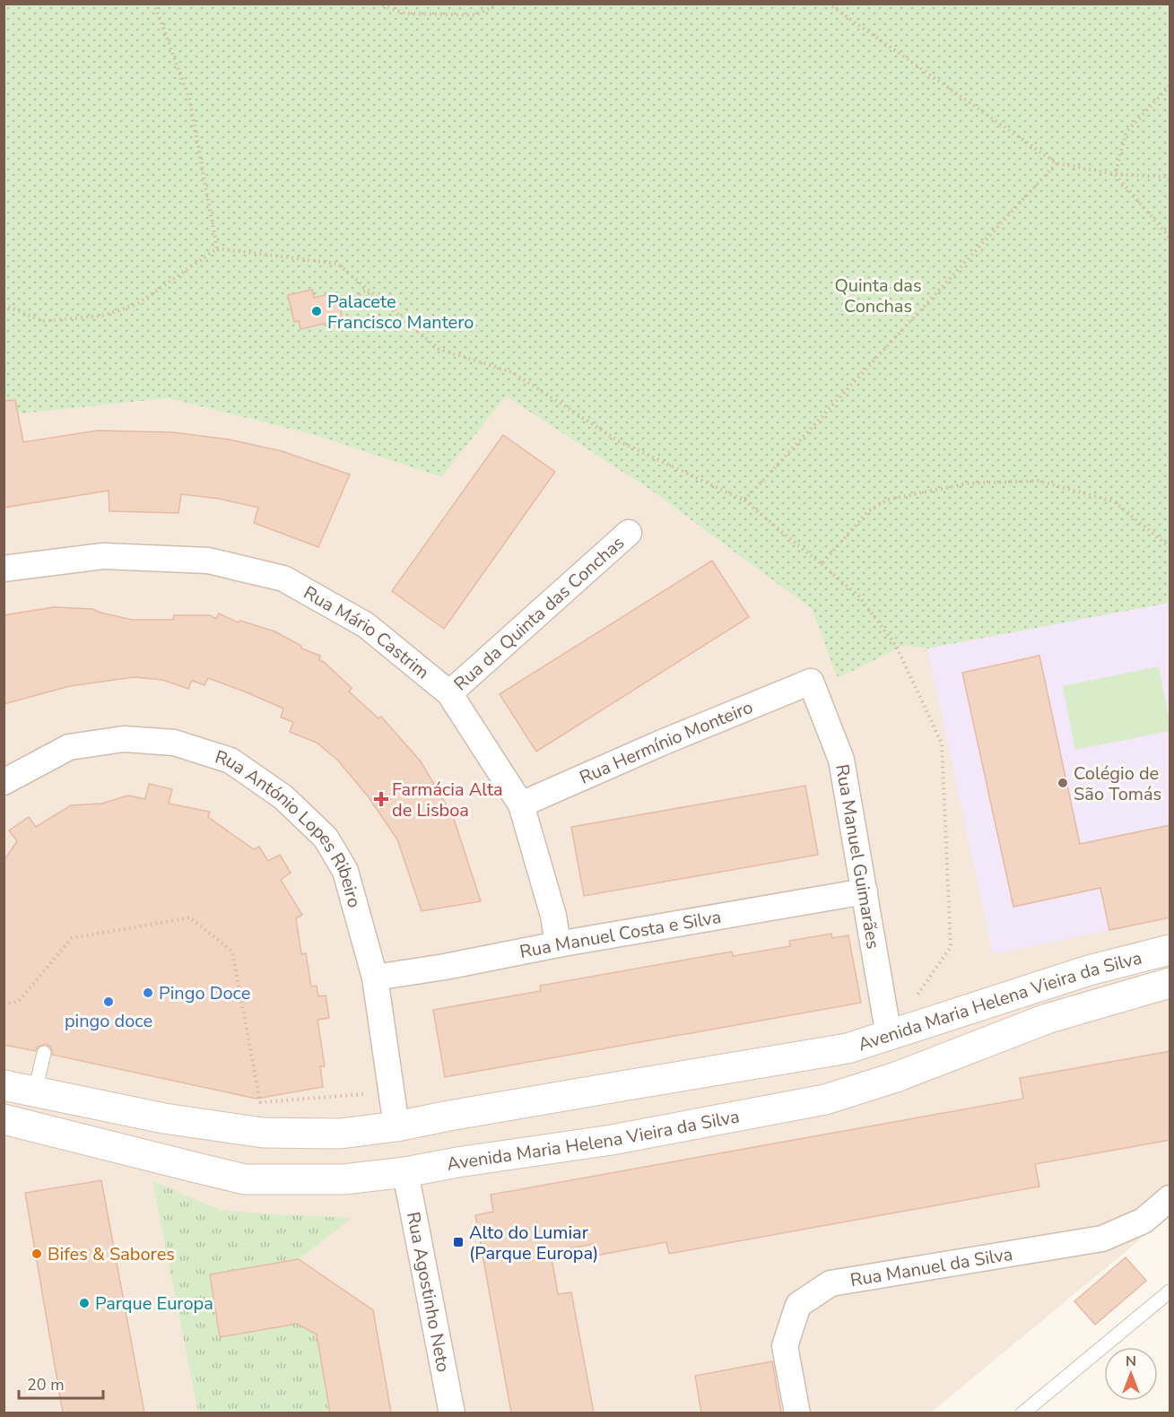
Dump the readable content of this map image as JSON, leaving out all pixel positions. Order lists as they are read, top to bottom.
{
  "streets": {
    "street": [
      "Rua da Quinta das Conchas",
      "Rua Mário Castrim",
      "Rua Hermínio Monteiro",
      "Rua António Lopes Ribeiro",
      "Rua Manuel Guimarães",
      "Rua Manuel Costa e Silva",
      "Avenida Maria Helena Vieira da Silva",
      "Rua Manuel da Silva",
      "Rua Agostinho Neto"
    ]
  },
  "crossings": [
    ["Rua da Quinta das Conchas", "Rua Mário Castrim"],
    ["Rua Mário Castrim", "Rua Hermínio Monteiro"],
    ["Rua Mário Castrim", "Rua Manuel Costa e Silva"],
    ["Rua Hermínio Monteiro", "Rua Manuel Guimarães"],
    ["Rua António Lopes Ribeiro", "Rua Manuel Costa e Silva"],
    ["Rua António Lopes Ribeiro", "Avenida Maria Helena Vieira da Silva"],
    ["Rua Manuel Guimarães", "Rua Manuel Costa e Silva"],
    ["Rua Manuel Guimarães", "Avenida Maria Helena Vieira da Silva"],
    ["Avenida Maria Helena Vieira da Silva", "Rua Agostinho Neto"]
  ],
  "parks": ["Quinta das Conchas"],
  "places": {
    "other": [
      "Palacete Francisco Mantero",
      "Colégio de São Tomás",
      "Pingo Doce",
      "pingo doce",
      "Bifes & Sabores",
      "Parque Europa"
    ],
    "health": ["Farmácia Alta de Lisboa"],
    "transit": ["Alto do Lumiar (Parque Europa)"]
  },
  "scale_bar": "20 m",
  "north": "top"
}
